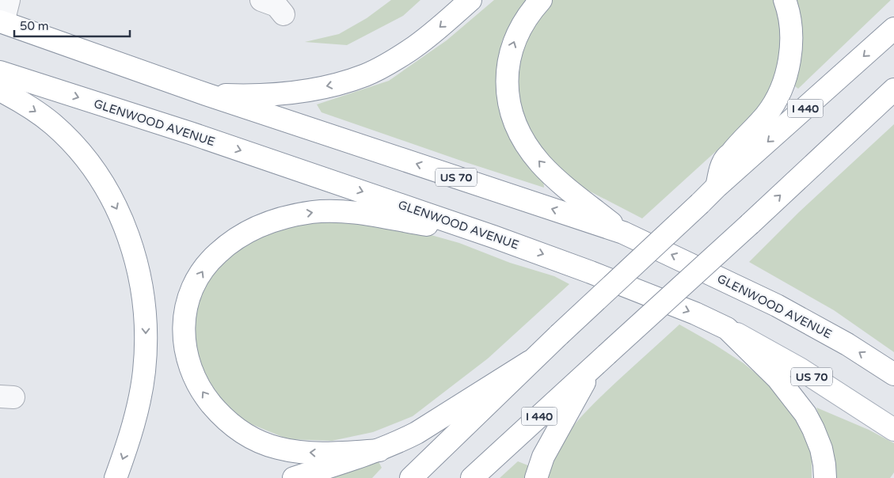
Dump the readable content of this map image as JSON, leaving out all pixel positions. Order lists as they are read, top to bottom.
{
  "streets": {
    "main road": ["I 440", "GLENWOOD AVENUE", "US 70"]
  },
  "scale_bar": "50 m"
}
